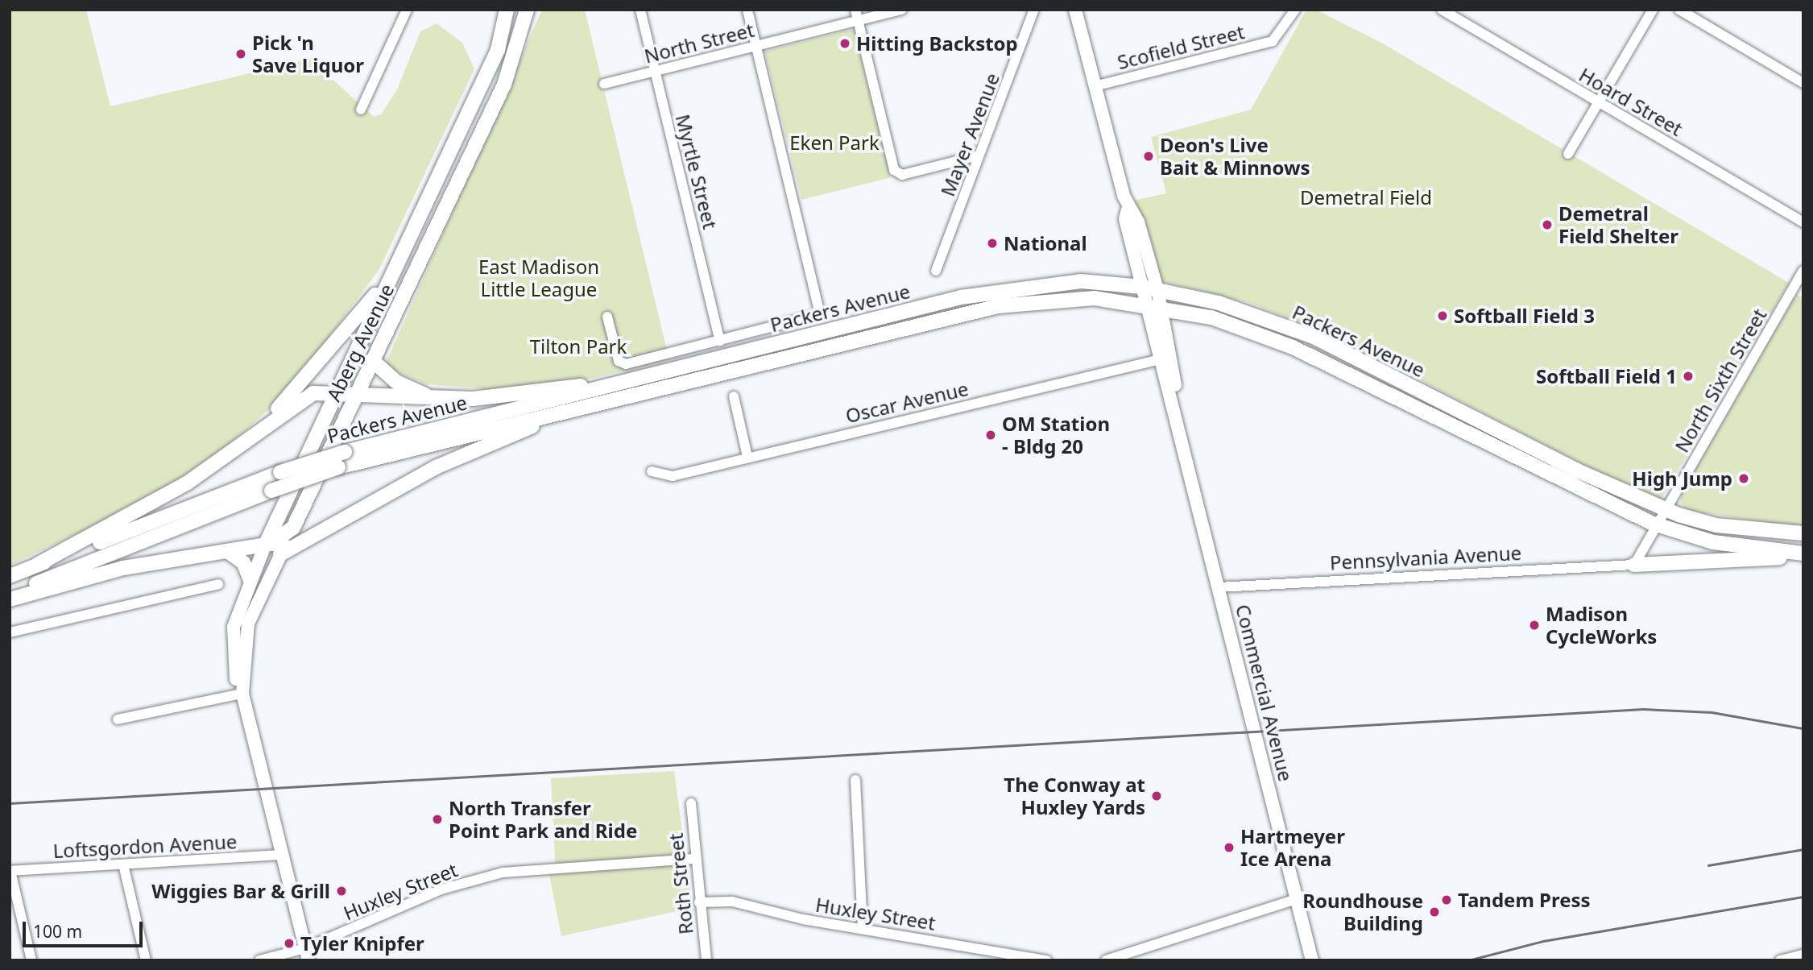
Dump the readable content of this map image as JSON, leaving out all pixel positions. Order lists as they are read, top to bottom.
{
  "streets": {
    "main road": ["Packers Avenue", "Aberg Avenue"],
    "street": [
      "North Street",
      "Scofield Street",
      "Hoard Street",
      "Mayer Avenue",
      "Myrtle Street",
      "North Sixth Street",
      "Oscar Avenue",
      "Pennsylvania Avenue",
      "Commercial Avenue",
      "Loftsgordon Avenue",
      "Roth Street",
      "Huxley Street"
    ]
  },
  "crossings": [
    ["North Street", "Myrtle Street"],
    ["Scofield Street", "Commercial Avenue"],
    ["Packers Avenue", "North Sixth Street"],
    ["Packers Avenue", "Commercial Avenue"],
    ["Aberg Avenue", "Loftsgordon Avenue"],
    ["Aberg Avenue", "Huxley Street"],
    ["North Sixth Street", "Pennsylvania Avenue"],
    ["Oscar Avenue", "Commercial Avenue"],
    ["Pennsylvania Avenue", "Commercial Avenue"],
    ["Roth Street", "Huxley Street"]
  ],
  "parks": [
    "Eken Park",
    "Demetral Field",
    "East Madison Little League",
    "Tilton Park"
  ],
  "places": [
    "Hitting Backstop",
    "Pick 'n Save Liquor",
    "Deon's Live Bait & Minnows",
    "Demetral Field Shelter",
    "National",
    "Softball Field 3",
    "Softball Field 1",
    "OM Station - Bldg 20",
    "High Jump",
    "Madison CycleWorks",
    "The Conway at Huxley Yards",
    "North Transfer Point Park and Ride",
    "Hartmeyer Ice Arena",
    "Wiggies Bar & Grill",
    "Tandem Press",
    "Roundhouse Building",
    "Tyler Knipfer"
  ],
  "scale_bar": "100 m"
}
